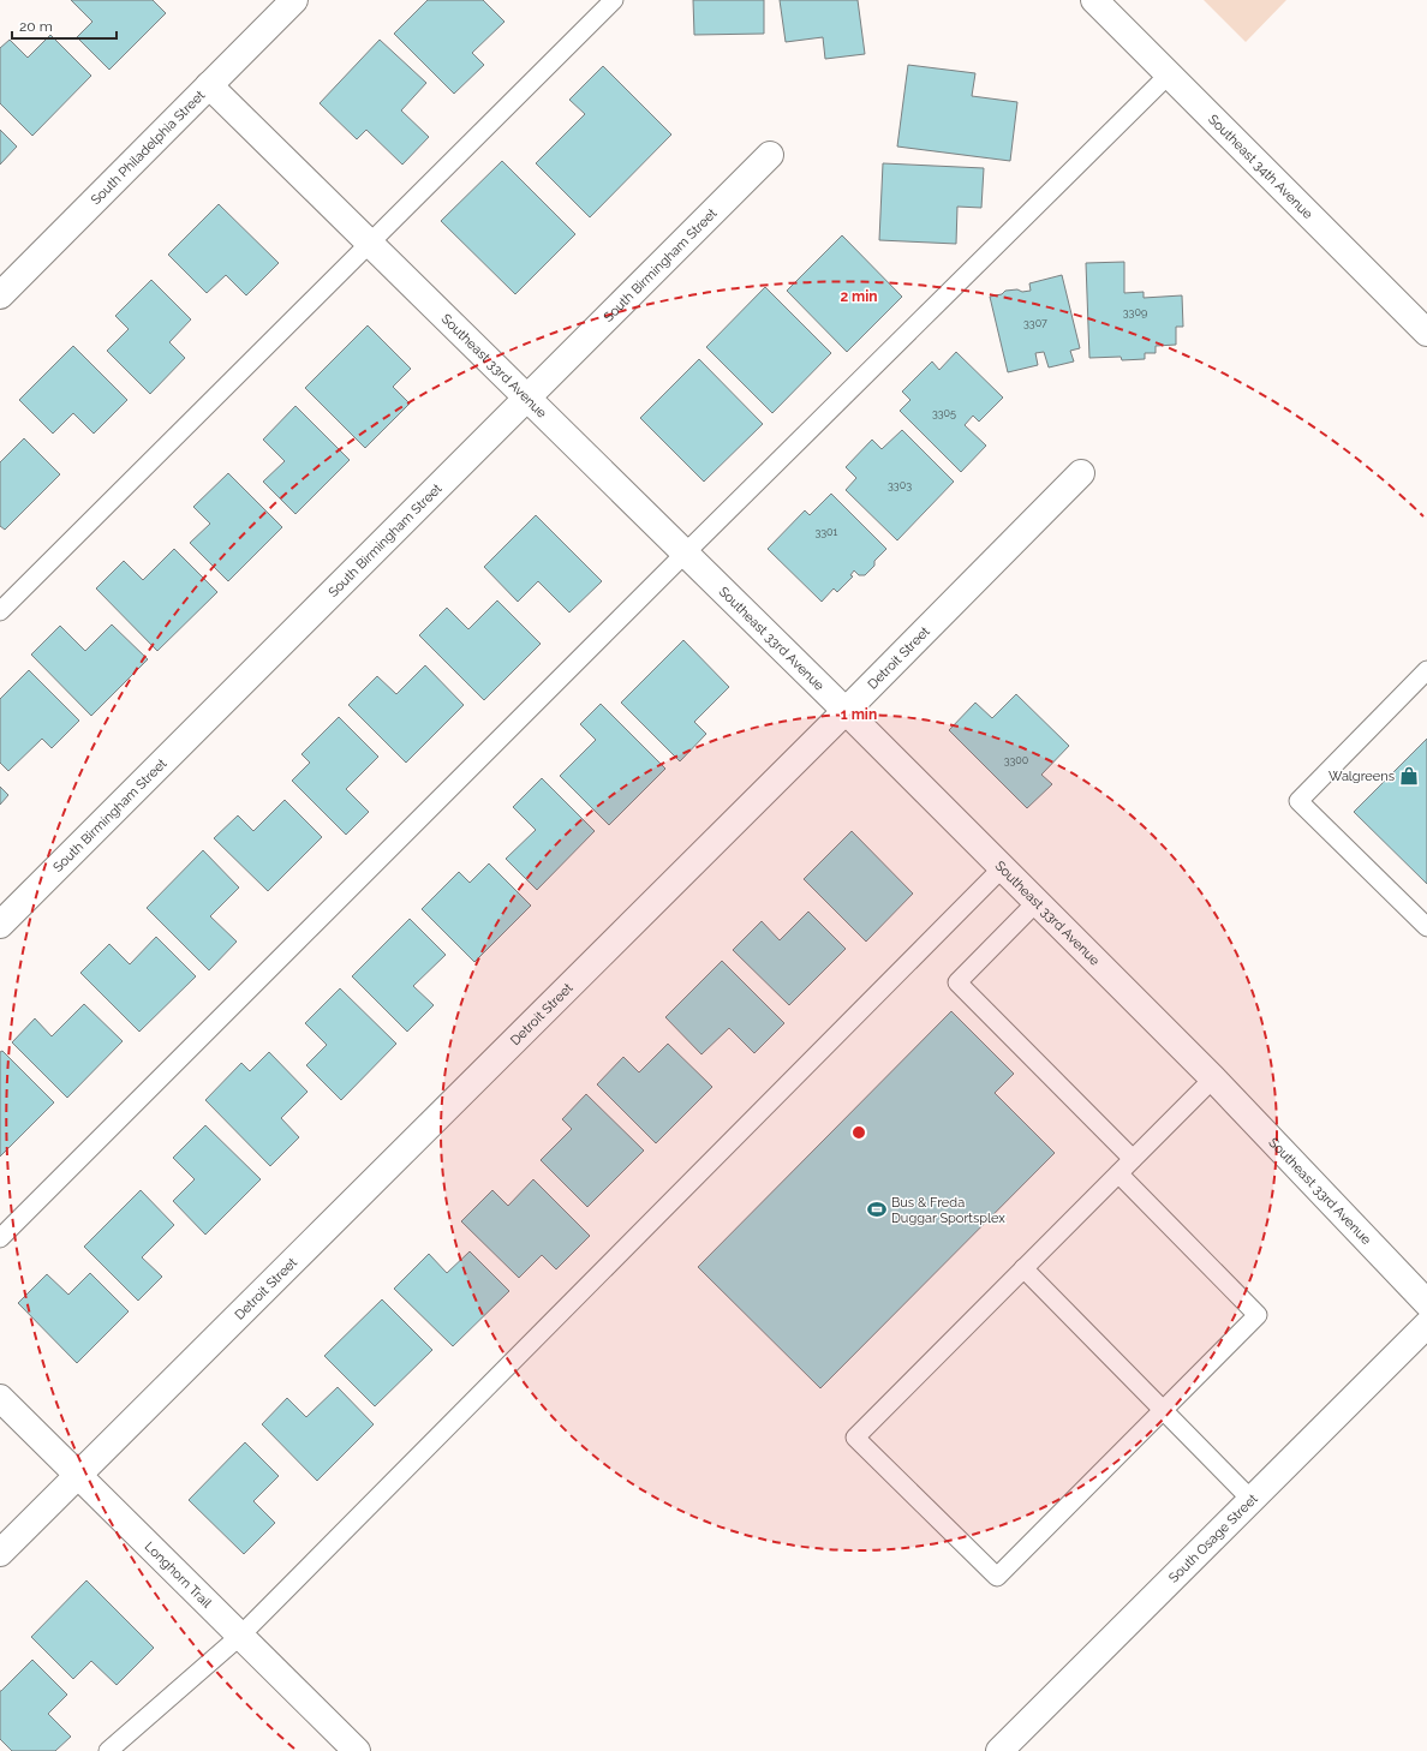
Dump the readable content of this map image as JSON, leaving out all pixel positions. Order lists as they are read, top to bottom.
{
  "streets": {
    "street": [
      "South Philadelphia Street",
      "Southeast 34th Avenue",
      "South Birmingham Street",
      "Southeast 33rd Avenue",
      "Detroit Street",
      "South Osage Street",
      "Longhorn Trail"
    ]
  },
  "crossings": [
    ["South Philadelphia Street", "Southeast 33rd Avenue"],
    ["South Birmingham Street", "Southeast 33rd Avenue"],
    ["Southeast 33rd Avenue", "Detroit Street"],
    ["Detroit Street", "Longhorn Trail"]
  ],
  "places": {
    "shop": ["Walgreens"],
    "sports": ["Bus & Freda Duggar Sportsplex"]
  },
  "house_numbers": [
    "3309",
    "3307",
    "3305",
    "3303",
    "3301",
    "3300"
  ],
  "scale_bar": "20 m",
  "rings": ["2 min", "1 min"]
}
